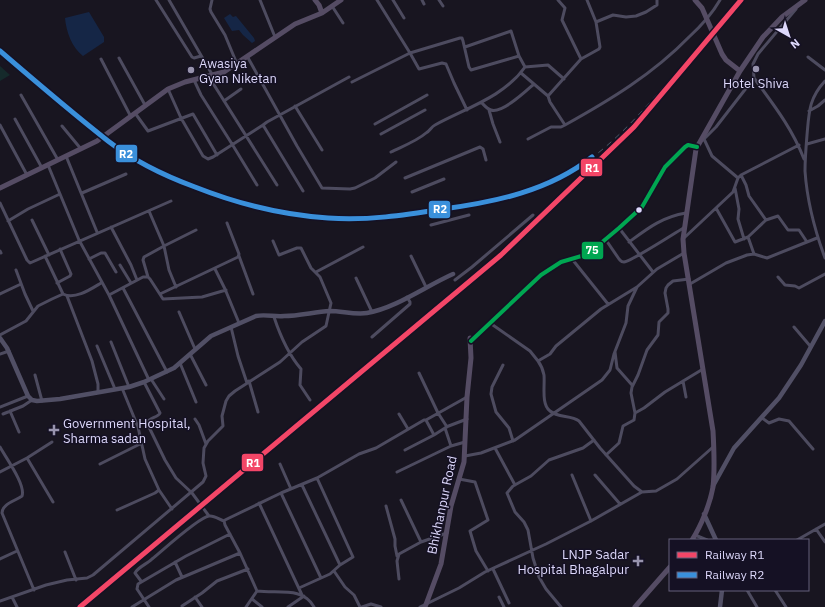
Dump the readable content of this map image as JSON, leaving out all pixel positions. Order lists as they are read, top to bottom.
{
  "streets": {
    "main road": ["Bhikhanpur Road"]
  },
  "places": {
    "other": ["Hotel Shiva", "Awasiya Gyan Niketan"],
    "health": ["Government Hospital, Sharma sadan", "LNJP Sadar Hospital Bhagalpur"]
  },
  "lines": ["rail line R1", "rail line R2", "transit line 75"],
  "legend": ["Railway R1", "Railway R2"],
  "north": "bottom right"
}
